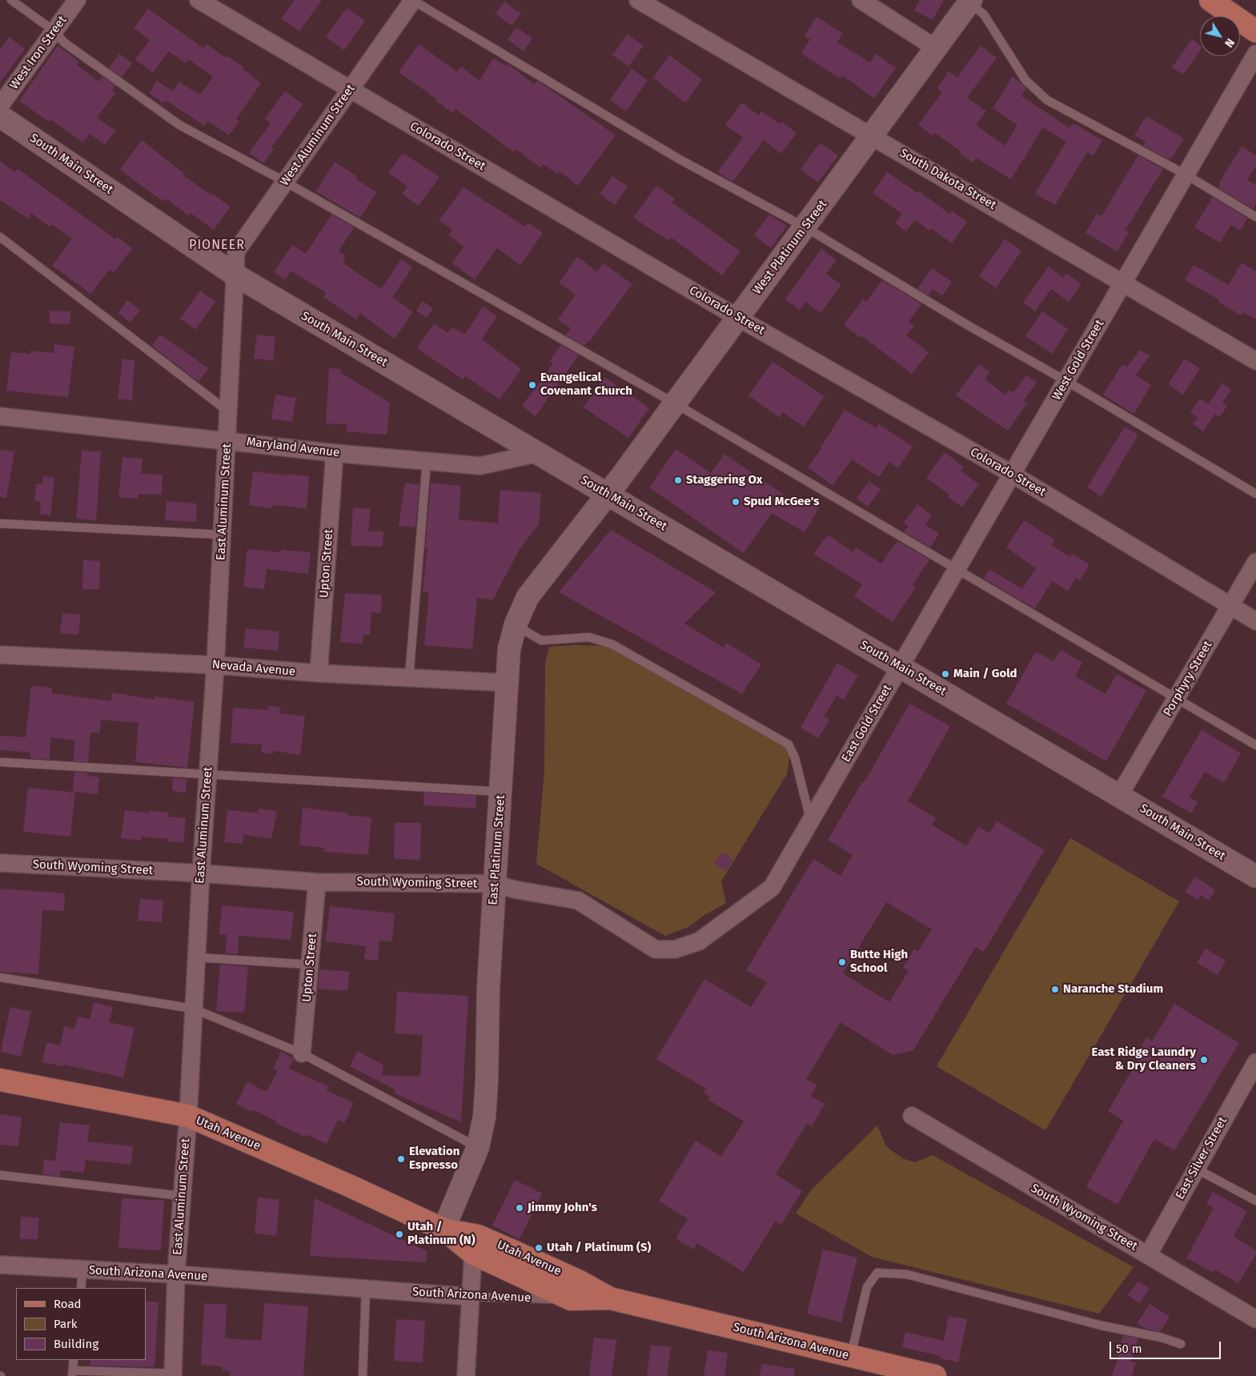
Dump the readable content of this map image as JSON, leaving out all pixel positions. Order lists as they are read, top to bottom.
{
  "streets": {
    "main road": [
      "South Main Street",
      "West Platinum Street",
      "East Platinum Street",
      "Utah Avenue",
      "South Arizona Avenue"
    ],
    "street": [
      "West Iron Street",
      "West Aluminum Street",
      "Colorado Street",
      "South Dakota Street",
      "West Gold Street",
      "Maryland Avenue",
      "East Aluminum Street",
      "Upton Street",
      "Nevada Avenue",
      "Porphyry Street",
      "East Gold Street",
      "South Wyoming Street",
      "East Silver Street"
    ]
  },
  "crossings": [
    ["West Aluminum Street", "Colorado Street"],
    ["West Aluminum Street", "South Main Street"],
    ["West Aluminum Street", "East Aluminum Street"],
    ["Colorado Street", "West Platinum Street"],
    ["Colorado Street", "West Gold Street"],
    ["Colorado Street", "Porphyry Street"],
    ["South Main Street", "West Platinum Street"],
    ["South Main Street", "West Gold Street"],
    ["South Main Street", "Maryland Avenue"],
    ["South Main Street", "East Aluminum Street"],
    ["South Main Street", "Porphyry Street"],
    ["South Main Street", "East Gold Street"],
    ["South Main Street", "East Platinum Street"],
    ["South Dakota Street", "West Platinum Street"],
    ["South Dakota Street", "West Gold Street"],
    ["West Platinum Street", "East Platinum Street"],
    ["West Gold Street", "East Gold Street"],
    ["Maryland Avenue", "East Aluminum Street"],
    ["Maryland Avenue", "Upton Street"],
    ["East Aluminum Street", "Nevada Avenue"],
    ["East Aluminum Street", "South Wyoming Street"],
    ["East Aluminum Street", "Utah Avenue"],
    ["East Aluminum Street", "South Arizona Avenue"],
    ["Upton Street", "Nevada Avenue"],
    ["Upton Street", "South Wyoming Street"],
    ["Nevada Avenue", "East Platinum Street"],
    ["East Gold Street", "South Wyoming Street"],
    ["East Platinum Street", "South Wyoming Street"],
    ["East Platinum Street", "Utah Avenue"],
    ["South Wyoming Street", "East Silver Street"],
    ["Utah Avenue", "South Arizona Avenue"]
  ],
  "districts": ["PIONEER"],
  "places": [
    "Evangelical Covenant Church",
    "Staggering Ox",
    "Spud McGee's",
    "Main / Gold",
    "Butte High School",
    "Naranche Stadium",
    "East Ridge Laundry & Dry Cleaners",
    "Elevation Espresso",
    "Jimmy John's",
    "Utah / Platinum (N)",
    "Utah / Platinum (S)"
  ],
  "legend": ["Road", "Park", "Building"],
  "scale_bar": "50 m",
  "north": "bottom right"
}
